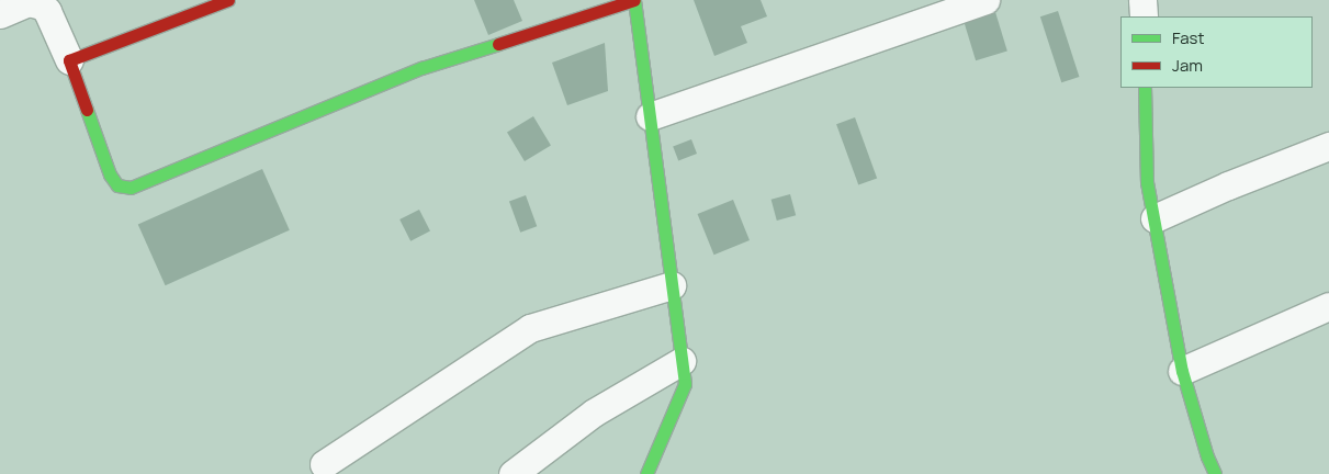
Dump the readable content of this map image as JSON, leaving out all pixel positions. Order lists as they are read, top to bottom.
{
  "legend": ["Fast", "Jam"]
}
